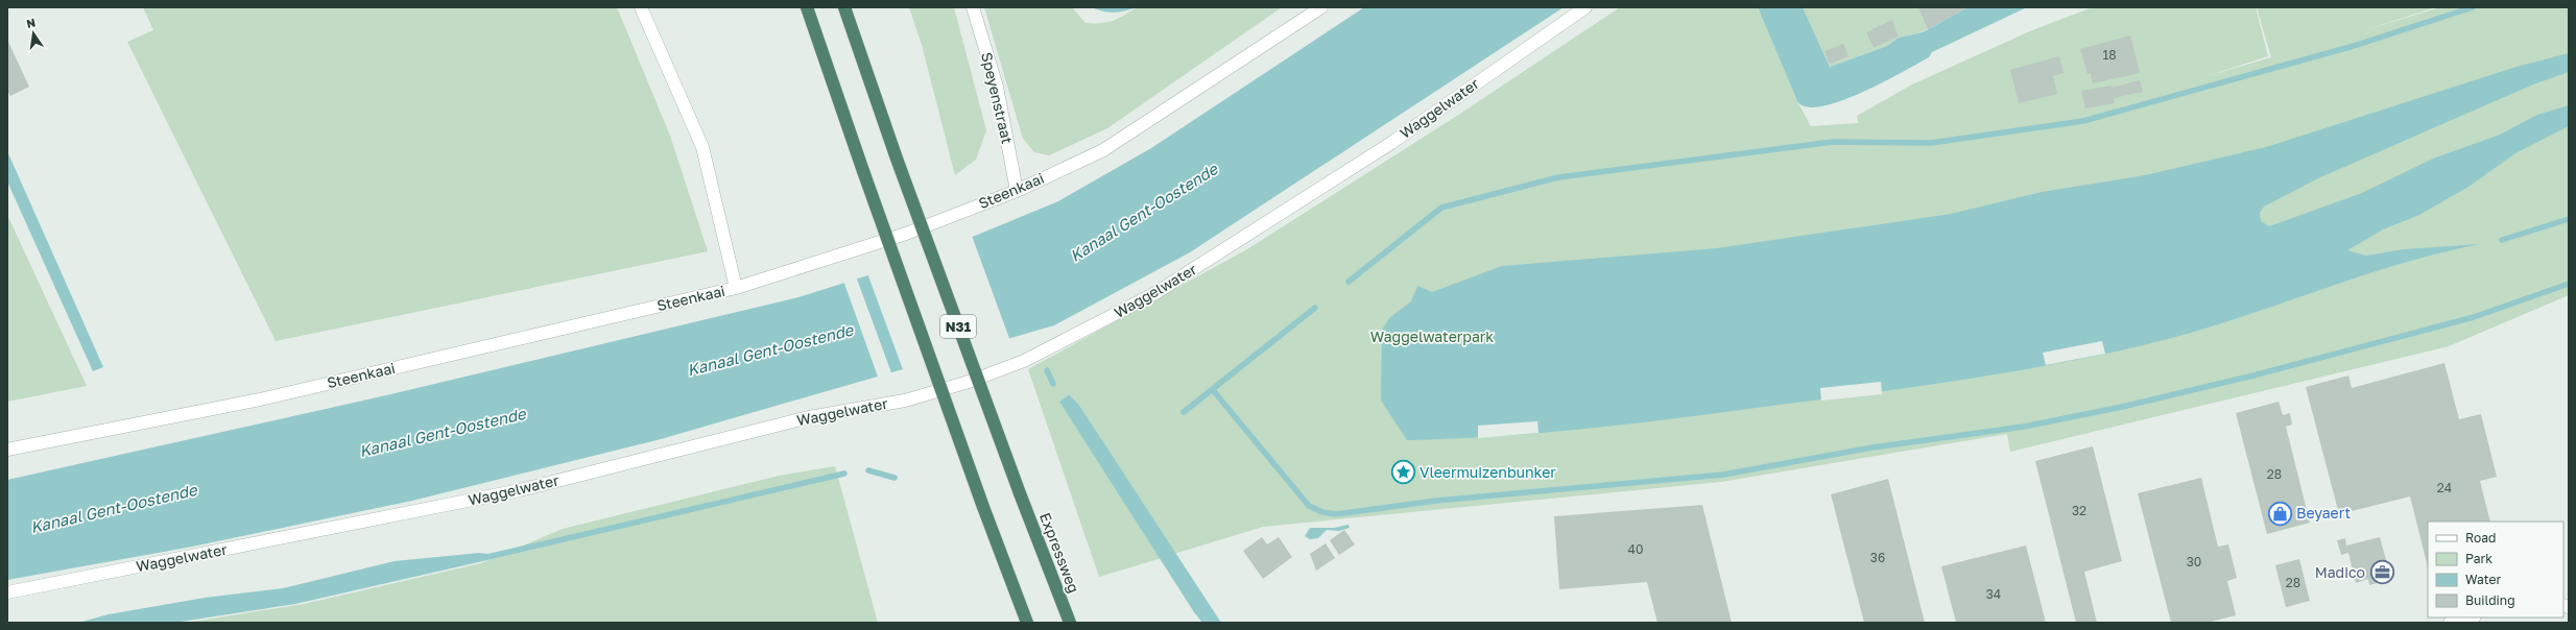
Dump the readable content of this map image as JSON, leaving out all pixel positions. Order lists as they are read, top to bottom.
{
  "streets": {
    "highway": ["N31", "Expressweg"],
    "street": ["Speyenstraat", "Waggelwater", "Steenkaai"]
  },
  "crossings": [
    ["Speyenstraat", "Steenkaai"]
  ],
  "water": ["Kanaal Gent-Oostende"],
  "parks": ["Waggelwaterpark"],
  "places": {
    "place": ["Vleermuizenbunker"],
    "shop": ["Beyaert"],
    "office": ["Madico"]
  },
  "house_numbers": [
    "18",
    "28",
    "24",
    "32",
    "40",
    "36",
    "30",
    "28",
    "34"
  ],
  "legend": [
    "Road",
    "Park",
    "Water",
    "Building"
  ],
  "north": "top"
}
